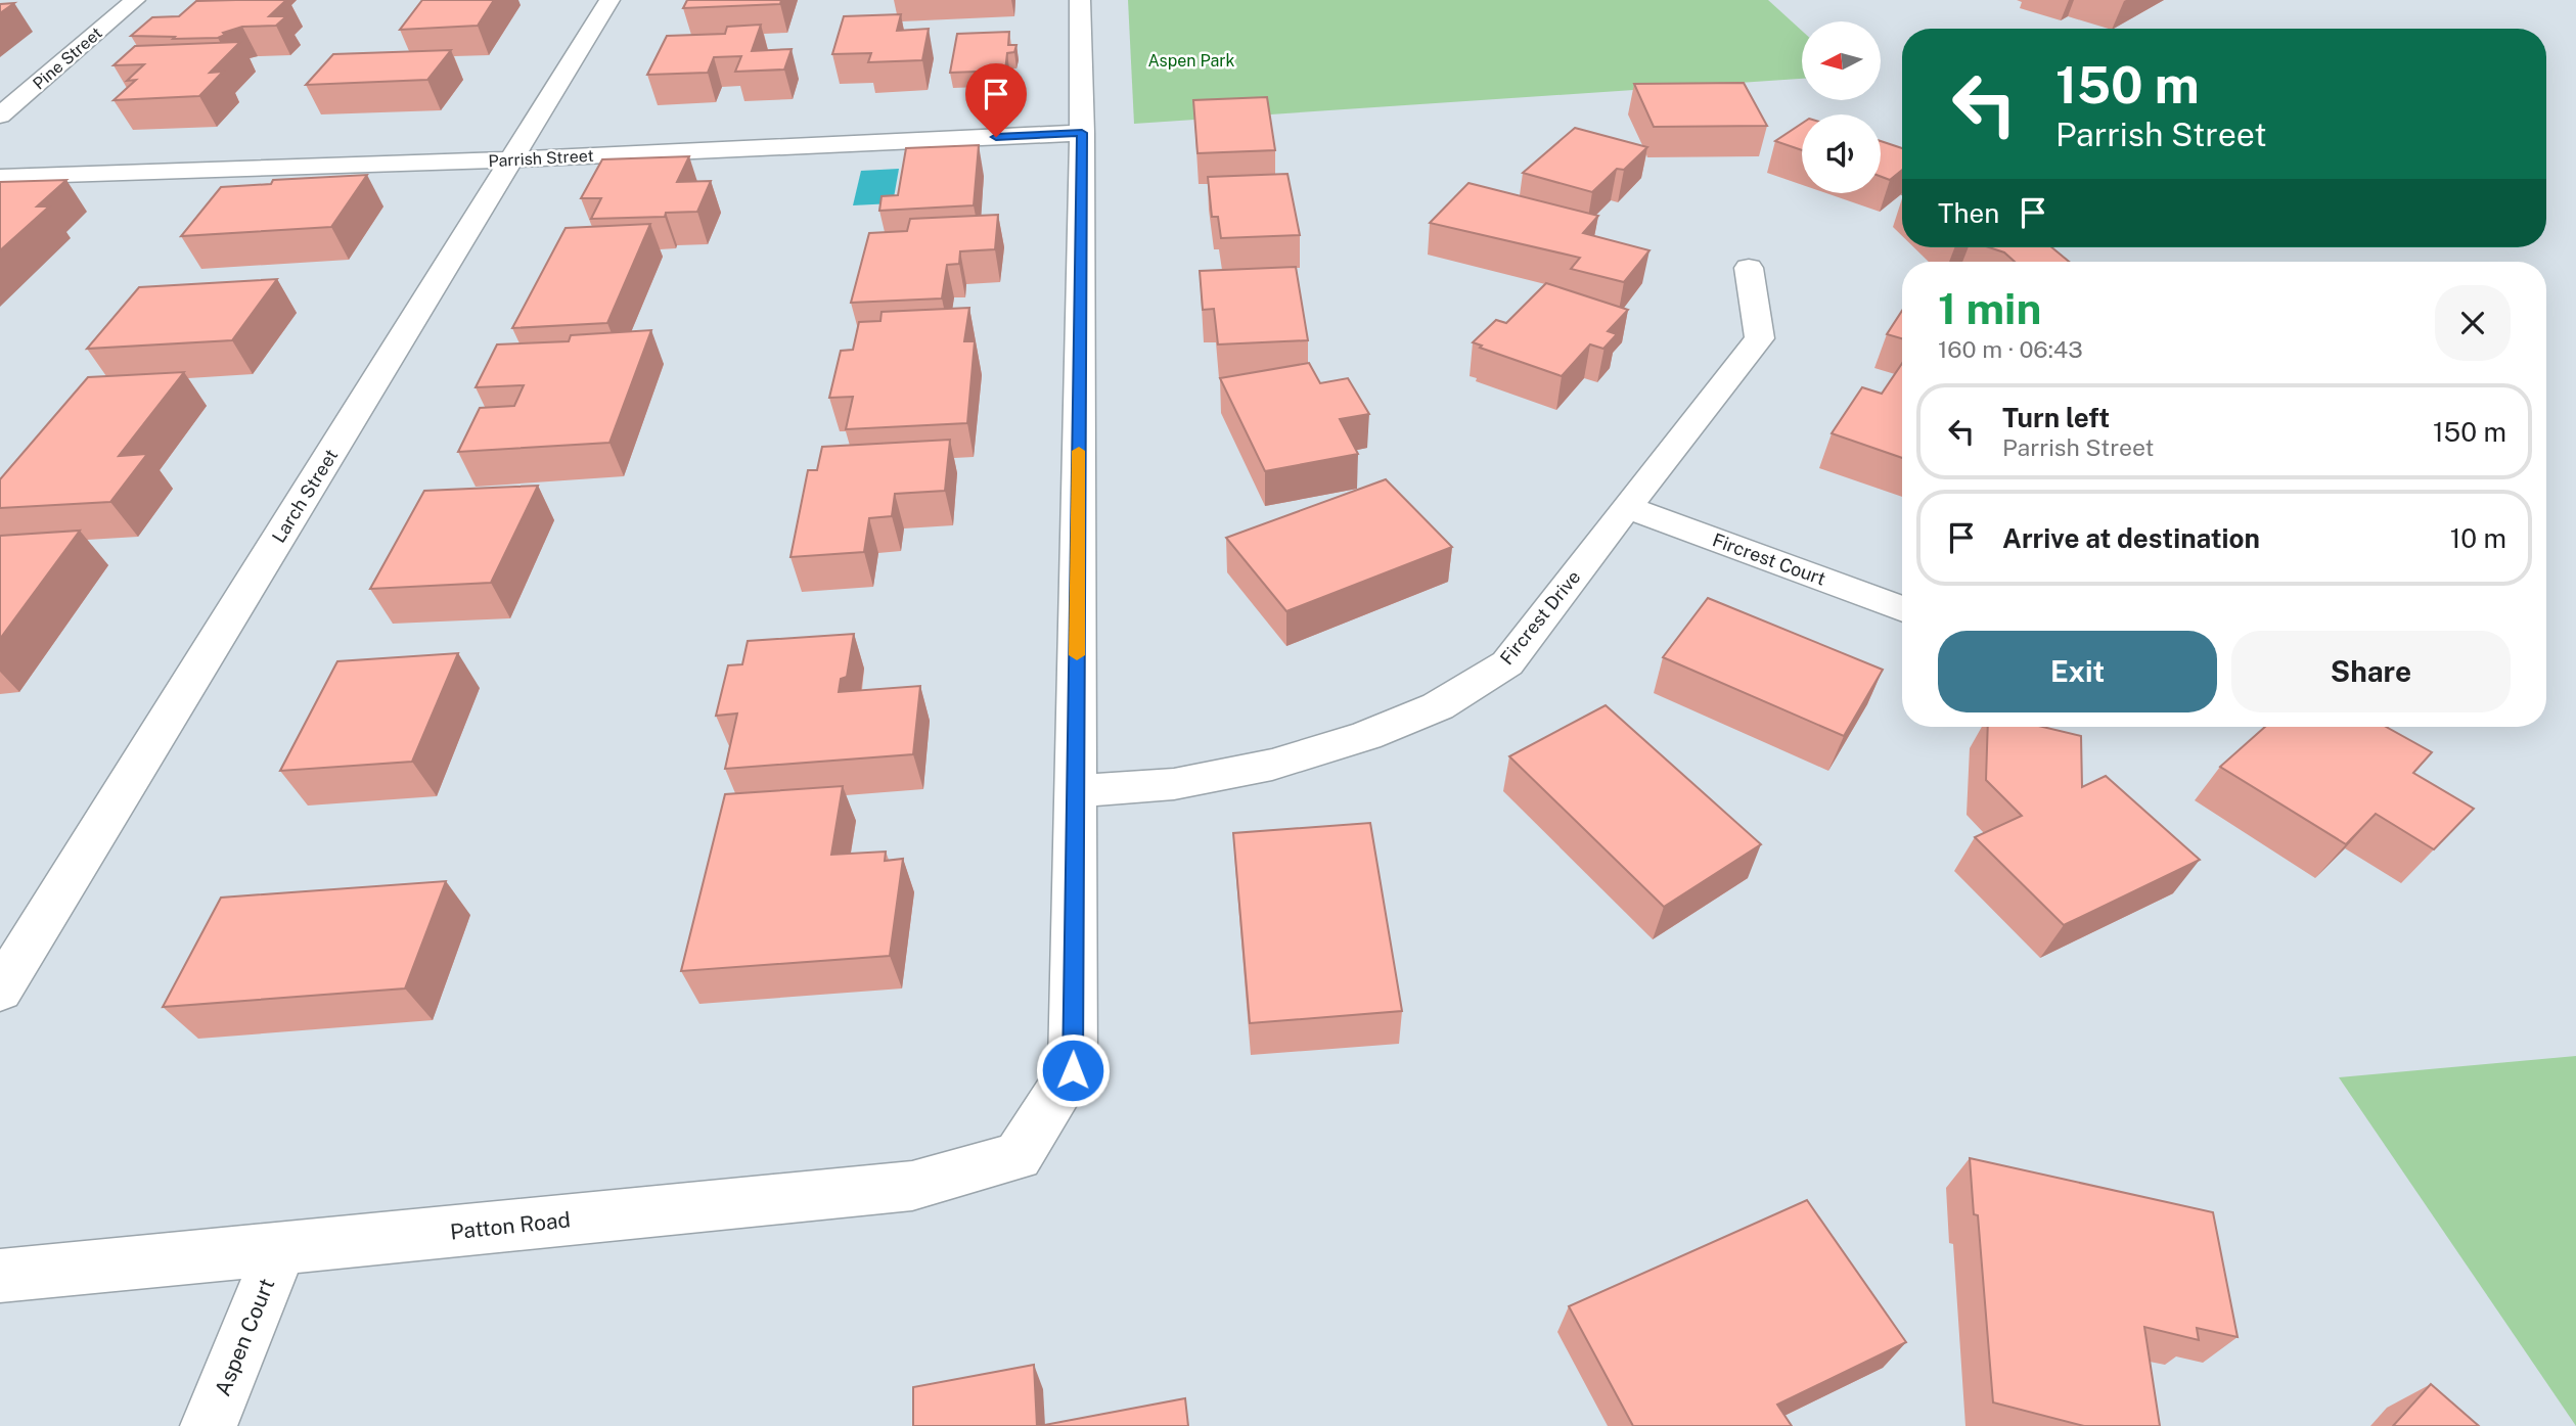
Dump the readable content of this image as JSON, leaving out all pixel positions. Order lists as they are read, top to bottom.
{
  "streets": {
    "street": [
      "Pine Street",
      "Parrish Street",
      "Larch Street",
      "Fircrest Court",
      "Fircrest Drive",
      "Patton Road",
      "Aspen Court"
    ]
  },
  "crossings": [
    ["Parrish Street", "Larch Street"],
    ["Fircrest Court", "Fircrest Drive"],
    ["Fircrest Drive", "Patton Road"],
    ["Patton Road", "Aspen Court"]
  ],
  "parks": ["Aspen Park"],
  "north": "left",
  "page": {
    "turn": ["150 m", "Parrish Street"],
    "then": "Then",
    "heading": ["1 min", "160 m · 06:43"],
    "list": [
      {
        "name": "Turn left",
        "note": "Parrish Street",
        "value": "150 m"
      },
      {
        "name": "Arrive at destination",
        "value": "10 m"
      }
    ],
    "buttons": ["Exit", "Share"]
  }
}
